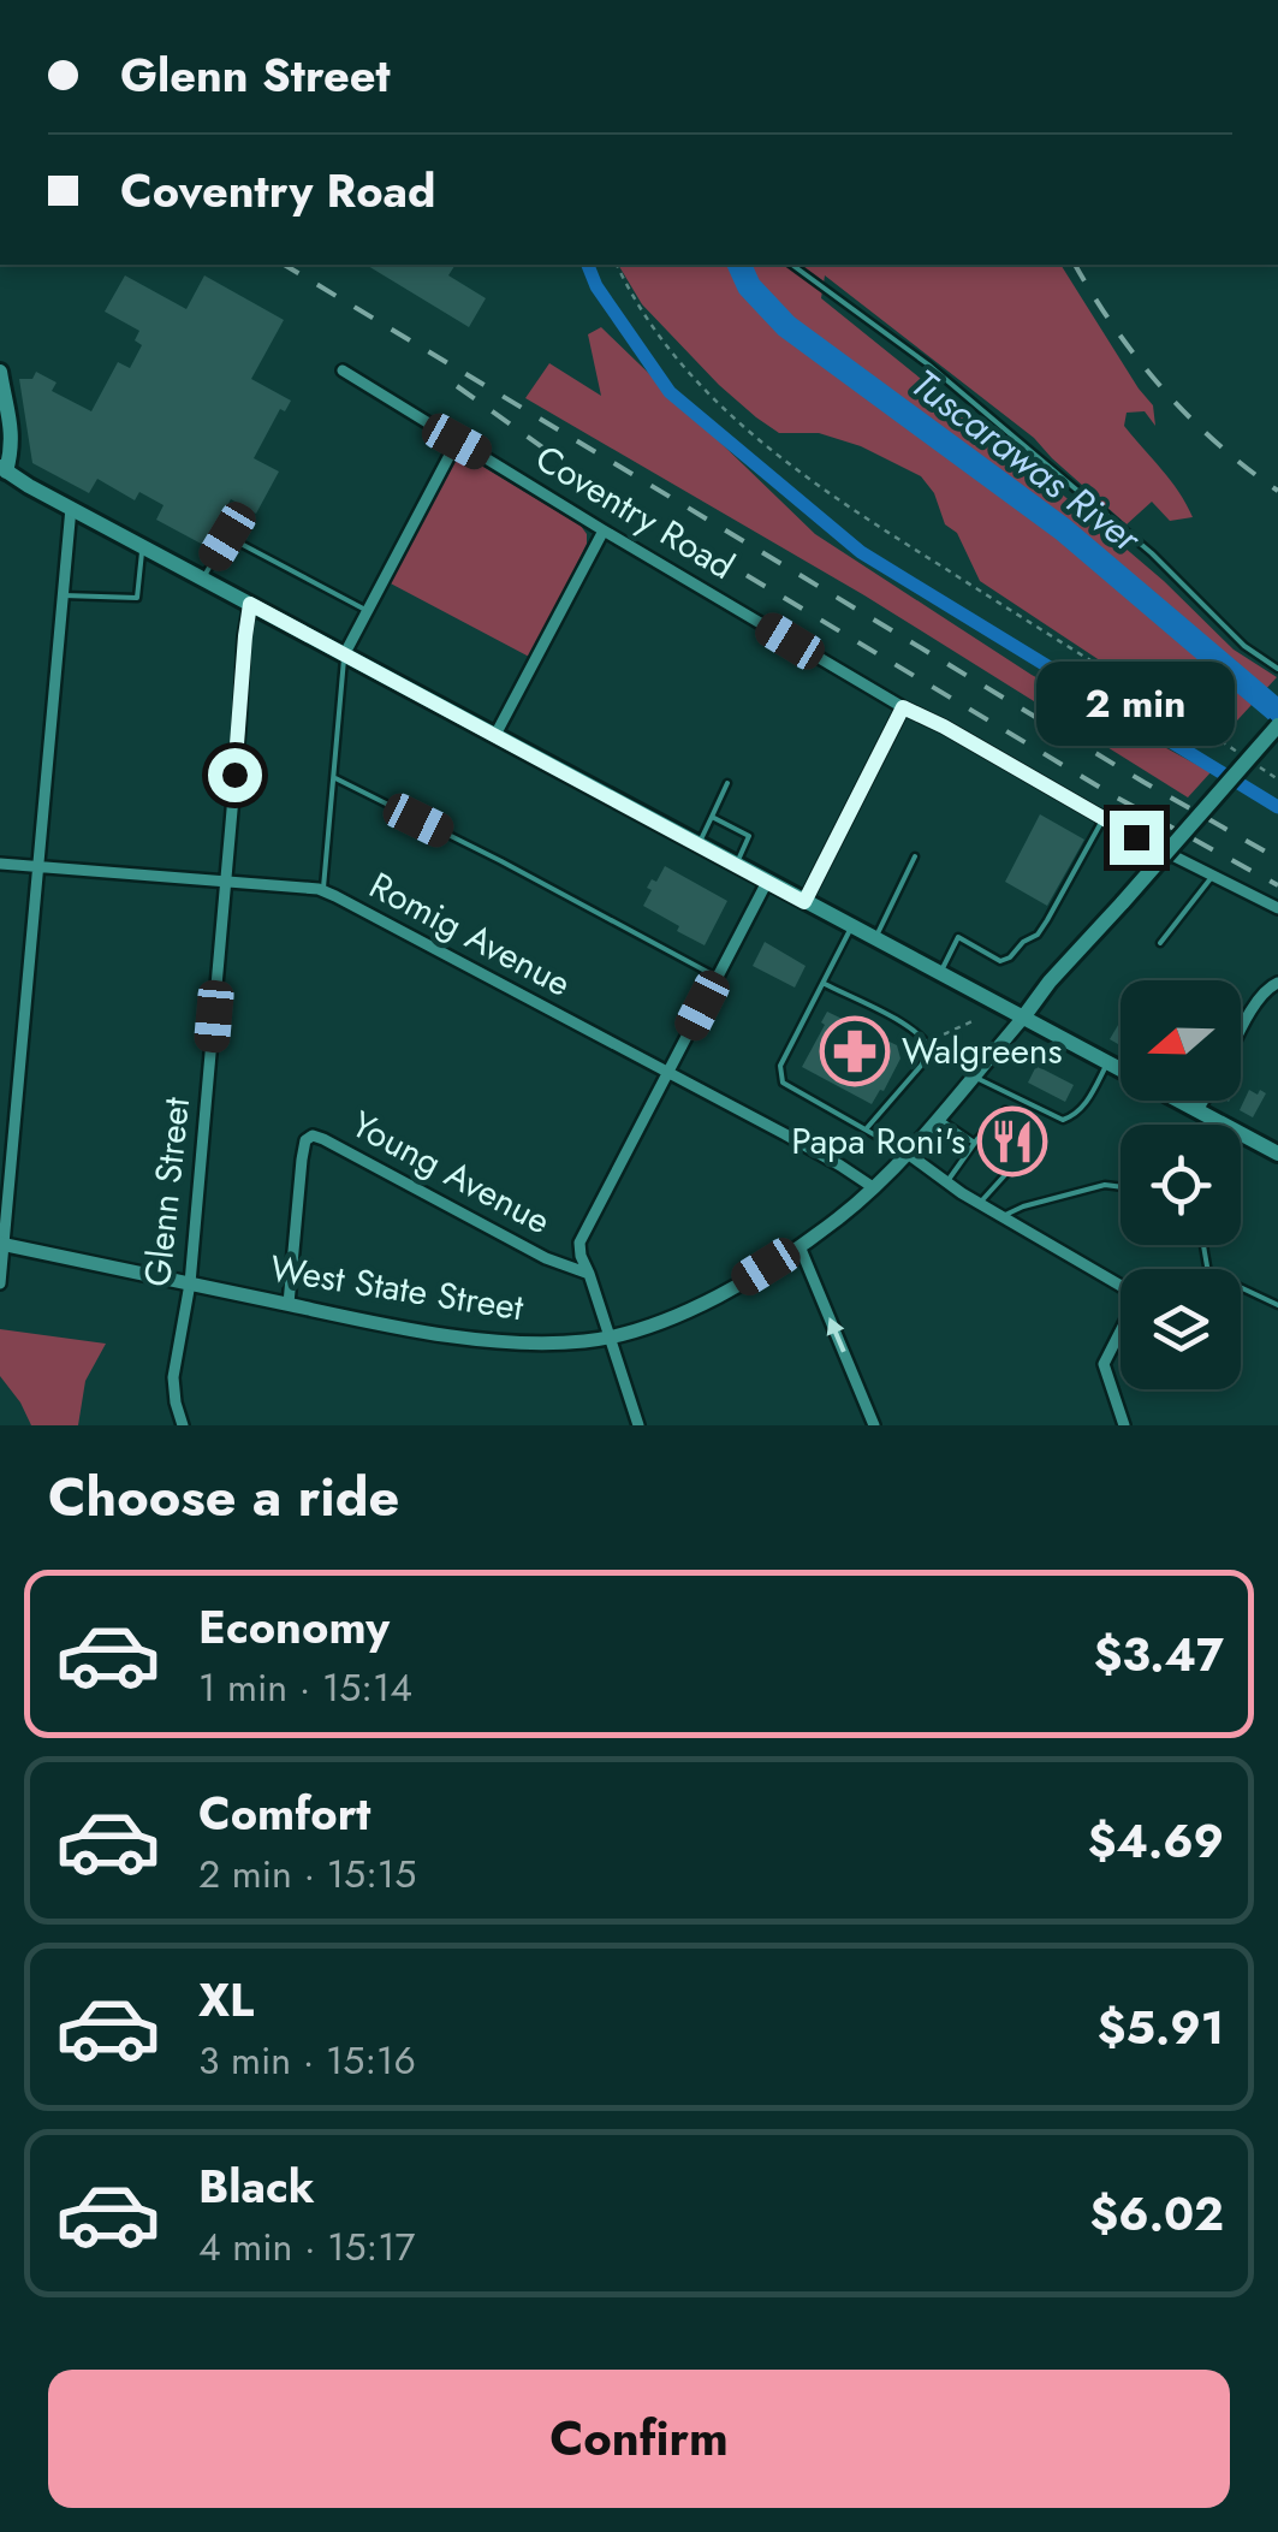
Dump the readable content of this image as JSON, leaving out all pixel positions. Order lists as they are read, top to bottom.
{
  "streets": {
    "main road": ["West State Street"],
    "street": [
      "Coventry Road",
      "Romig Avenue",
      "Young Avenue",
      "Glenn Street"
    ]
  },
  "crossings": [
    ["Romig Avenue", "Glenn Street"],
    ["Romig Avenue", "West State Street"],
    ["Young Avenue", "West State Street"],
    ["Glenn Street", "West State Street"]
  ],
  "water": ["Tuscarawas River"],
  "places": {
    "pharmacy": ["Walgreens"],
    "restaurant": ["Papa Roni's"]
  },
  "north": "left",
  "page": {
    "banner": ["Glenn Street", "Coventry Road"],
    "bubble": "2 min",
    "heading": "Choose a ride",
    "list": [
      {
        "name": "Economy",
        "note": "1 min · 15:14",
        "value": "$3.47"
      },
      {
        "name": "Comfort",
        "note": "2 min · 15:15",
        "value": "$4.69"
      },
      {
        "name": "XL",
        "note": "3 min · 15:16",
        "value": "$5.91"
      },
      {
        "name": "Black",
        "note": "4 min · 15:17",
        "value": "$6.02"
      }
    ],
    "buttons": "Confirm"
  }
}
